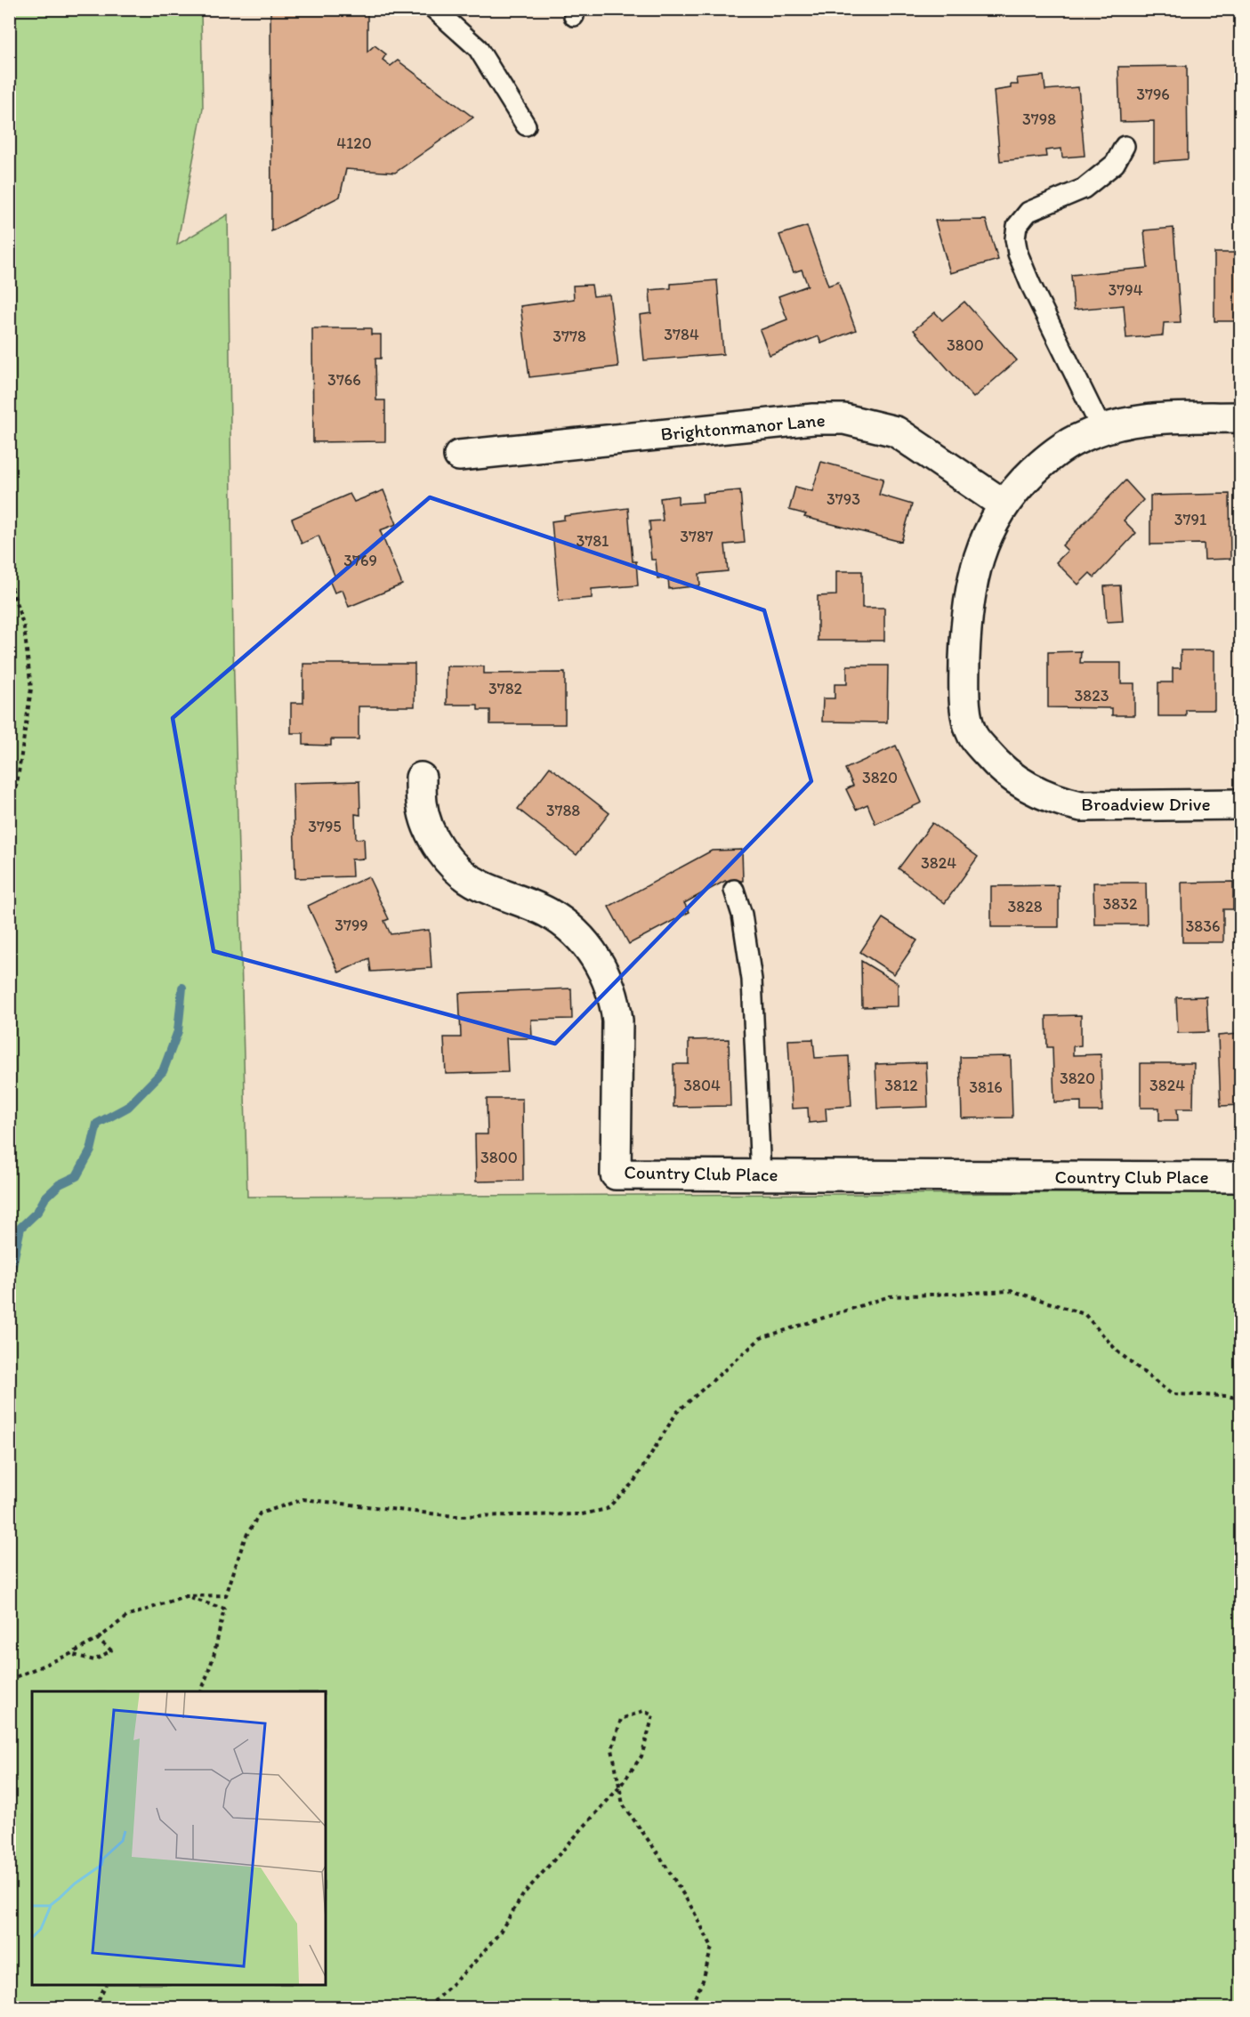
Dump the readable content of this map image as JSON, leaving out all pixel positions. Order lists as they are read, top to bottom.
{
  "streets": {
    "street": ["Brightonmanor Lane", "Broadview Drive", "Country Club Place"]
  },
  "crossings": [
    ["Brightonmanor Lane", "Broadview Drive"]
  ],
  "house_numbers": [
    "3796",
    "3798",
    "4120",
    "3794",
    "3784",
    "3778",
    "3800",
    "3766",
    "3793",
    "3791",
    "3787",
    "3781",
    "3769",
    "3782",
    "3823",
    "3820",
    "3788",
    "3795",
    "3824",
    "3832",
    "3828",
    "3799",
    "3836",
    "3820",
    "3804",
    "3812",
    "3824",
    "3816",
    "3800"
  ]
}
